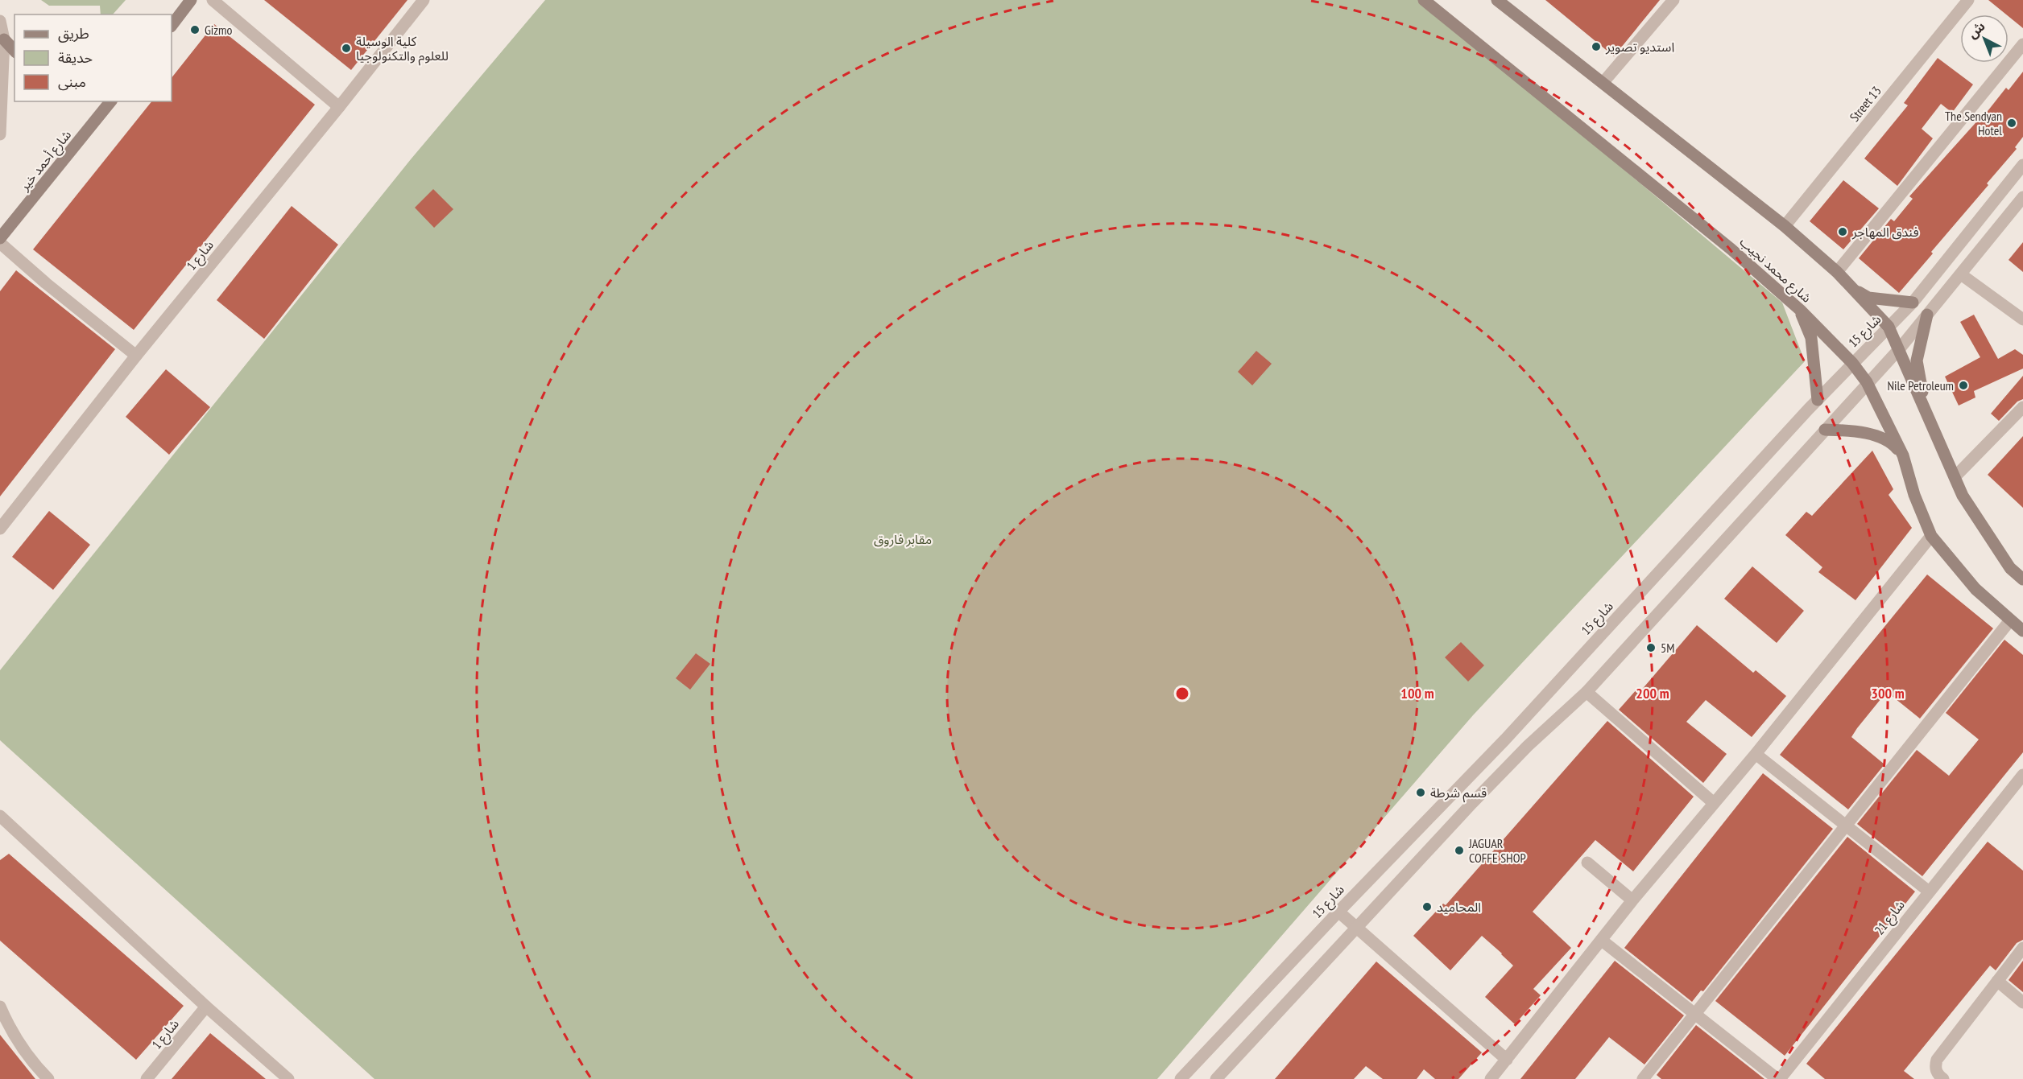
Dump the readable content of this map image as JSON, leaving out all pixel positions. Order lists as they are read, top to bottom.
{
  "streets": {
    "main road": ["شارع أحمد خير", "شارع محمد نجيب"],
    "street": [
      "Street 13",
      "شارع 1",
      "شارع 15",
      "شارع 21"
    ]
  },
  "crossings": [
    ["شارع محمد نجيب", "شارع 15"]
  ],
  "parks": ["مقابر فاروق"],
  "places": [
    "Gizmo",
    "استديو تصوير",
    "كلية الوسيلة للعلوم والتكنولوجيا",
    "The Sendyan Hotel",
    "فندق المهاجر",
    "Nile Petroleum",
    "5M",
    "قسم شرطة",
    "JAGUAR COFFE SHOP",
    "المحاميد"
  ],
  "legend": ["طريق", "حديقة", "مبنى"],
  "north": "top left",
  "rings": ["100 m", "200 m", "300 m"]
}
